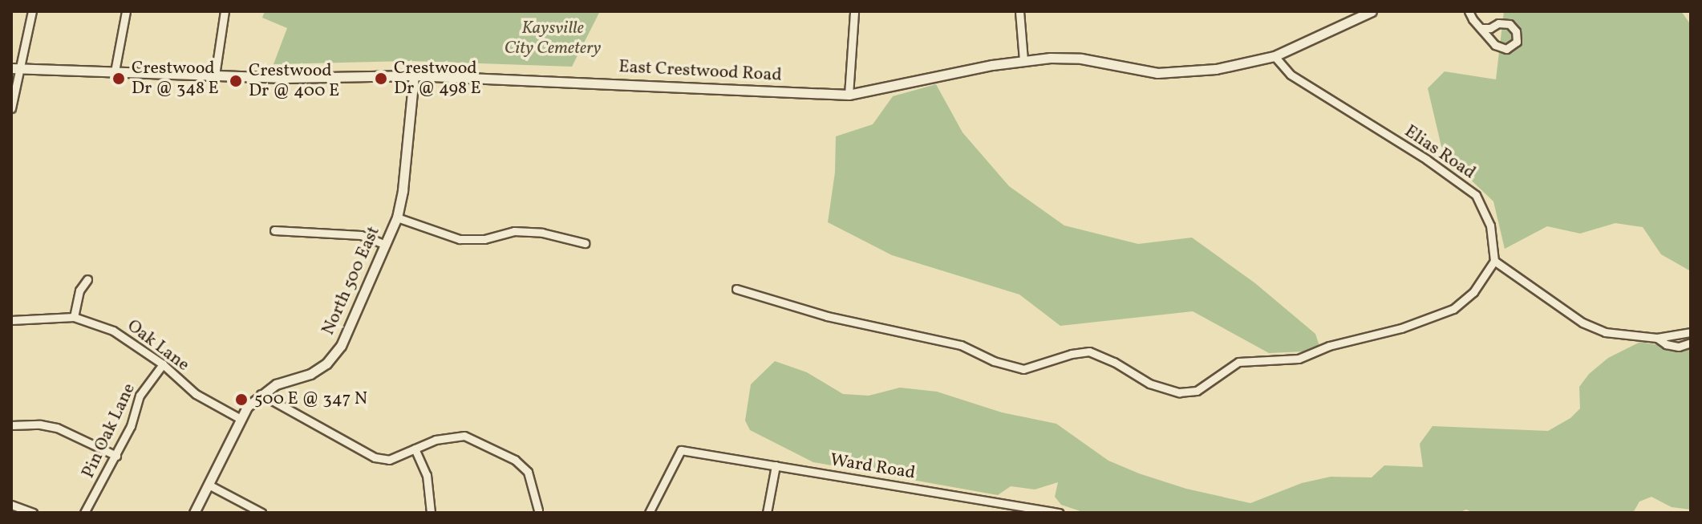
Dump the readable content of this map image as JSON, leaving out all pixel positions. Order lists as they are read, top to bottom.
{
  "streets": {
    "street": [
      "East Crestwood Road",
      "Elias Road",
      "North 500 East",
      "Oak Lane",
      "Pin Oak Lane",
      "Ward Road"
    ]
  },
  "crossings": [
    ["East Crestwood Road", "Elias Road"],
    ["East Crestwood Road", "North 500 East"],
    ["North 500 East", "Oak Lane"],
    ["Oak Lane", "Pin Oak Lane"]
  ],
  "parks": ["Kaysville City Cemetery"],
  "places": [
    "Crestwood Dr @ 348 E",
    "Crestwood Dr @ 498 E",
    "Crestwood Dr @ 400 E",
    "500 E @ 347 N"
  ]
}
